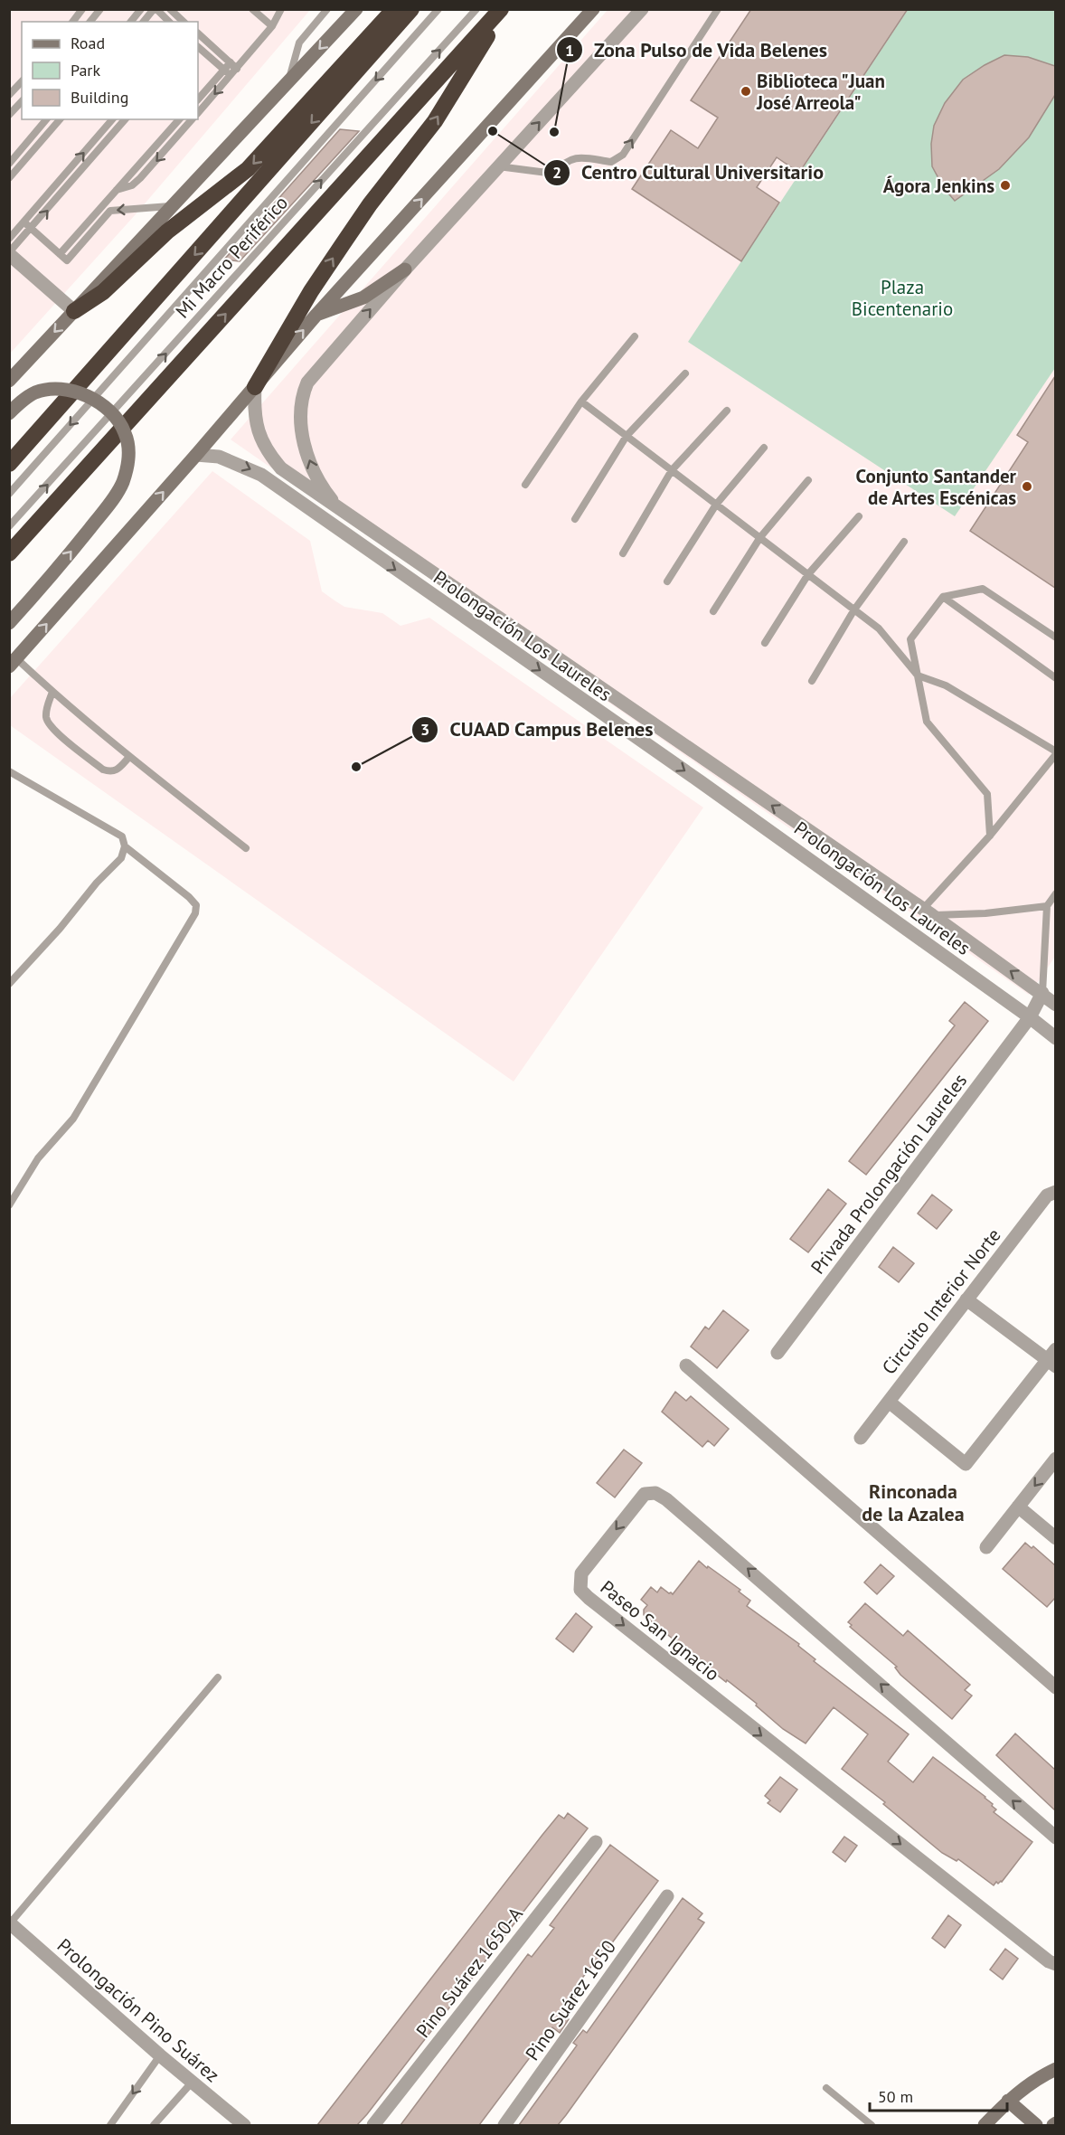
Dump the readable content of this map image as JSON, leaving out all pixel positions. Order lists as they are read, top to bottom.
{
  "streets": {
    "street": [
      "Prolongación Los Laureles",
      "Privada Prolongación Laureles",
      "Circuito Interior Norte",
      "Paseo San Ignacio",
      "Pino Suárez 1650-A",
      "Pino Suárez 1650",
      "Prolongación Pino Suárez"
    ],
    "lane": ["Mi Macro Periférico"]
  },
  "crossings": [
    ["Prolongación Los Laureles", "Privada Prolongación Laureles"]
  ],
  "districts": ["Rinconada de la Azalea"],
  "parks": ["Plaza Bicentenario"],
  "places": [
    "Biblioteca \"Juan José Arreola\"",
    "Centro Cultural Universitario",
    "Zona Pulso de Vida Belenes",
    "Ágora Jenkins",
    "Conjunto Santander de Artes Escénicas",
    "CUAAD Campus Belenes"
  ],
  "legend": ["Road", "Park", "Building"],
  "scale_bar": "50 m"
}
